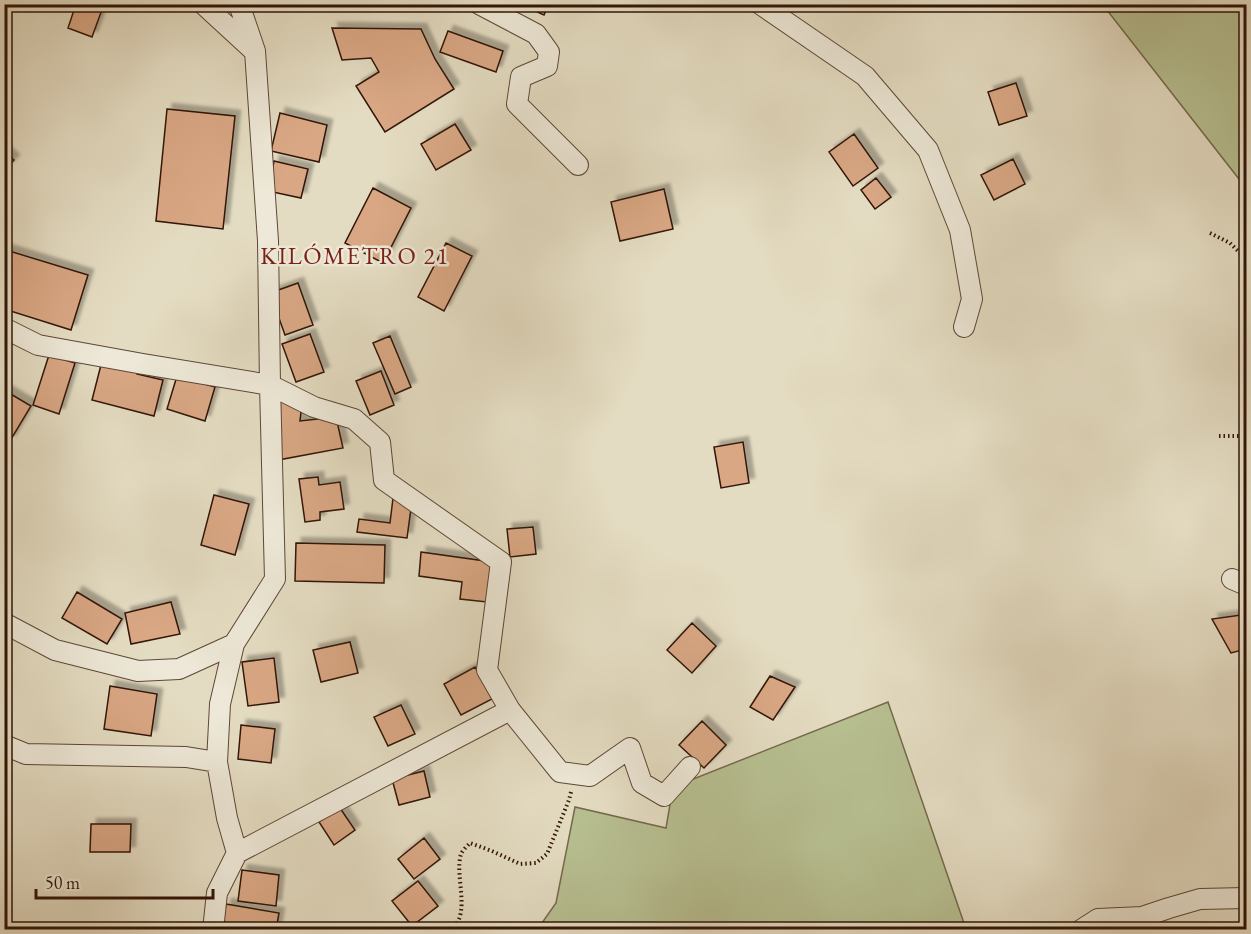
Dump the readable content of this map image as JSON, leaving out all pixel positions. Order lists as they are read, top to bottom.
{
  "districts": ["KILÓMETRO 21"],
  "scale_bar": "50 m"
}
